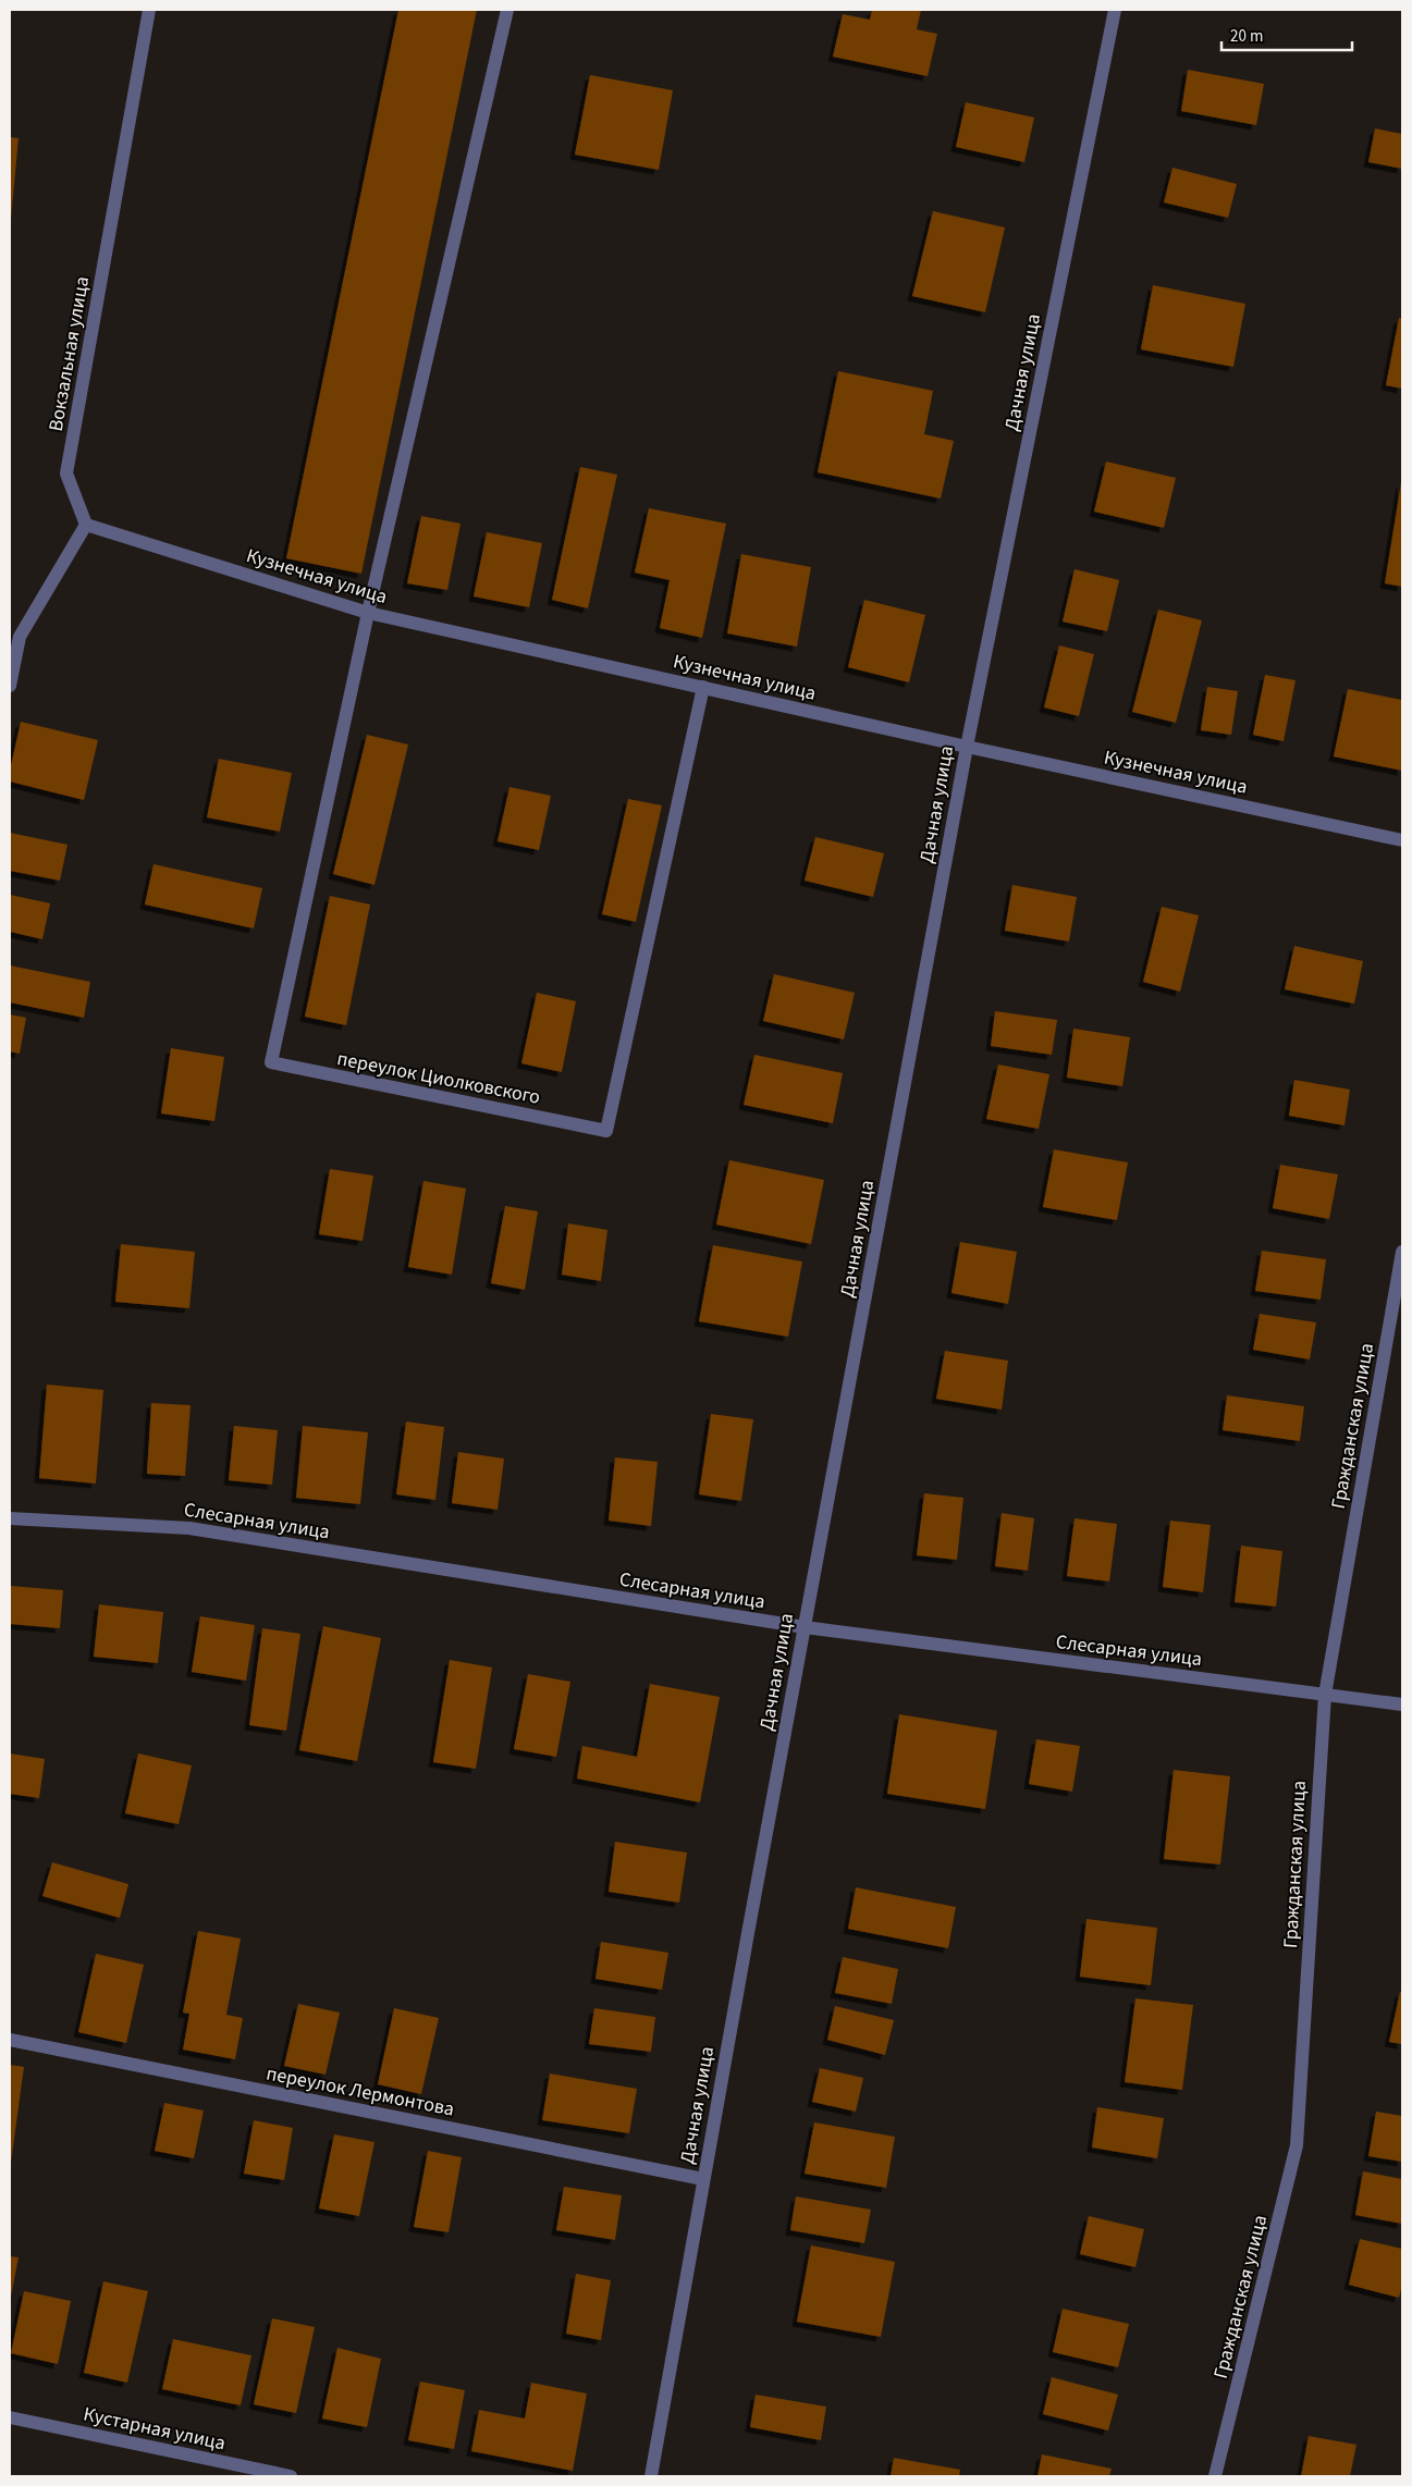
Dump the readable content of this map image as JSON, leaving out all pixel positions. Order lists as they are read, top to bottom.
{
  "streets": {
    "street": [
      "Вокзальная улица",
      "Дачная улица",
      "Кузнечная улица",
      "переулок Циолковского",
      "Гражданская улица",
      "Слесарная улица",
      "переулок Лермонтова",
      "Кустарная улица"
    ]
  },
  "crossings": [
    ["Вокзальная улица", "Кузнечная улица"],
    ["Дачная улица", "Кузнечная улица"],
    ["Дачная улица", "Слесарная улица"],
    ["Дачная улица", "переулок Лермонтова"],
    ["Кузнечная улица", "переулок Циолковского"],
    ["Гражданская улица", "Слесарная улица"]
  ],
  "scale_bar": "20 m"
}
